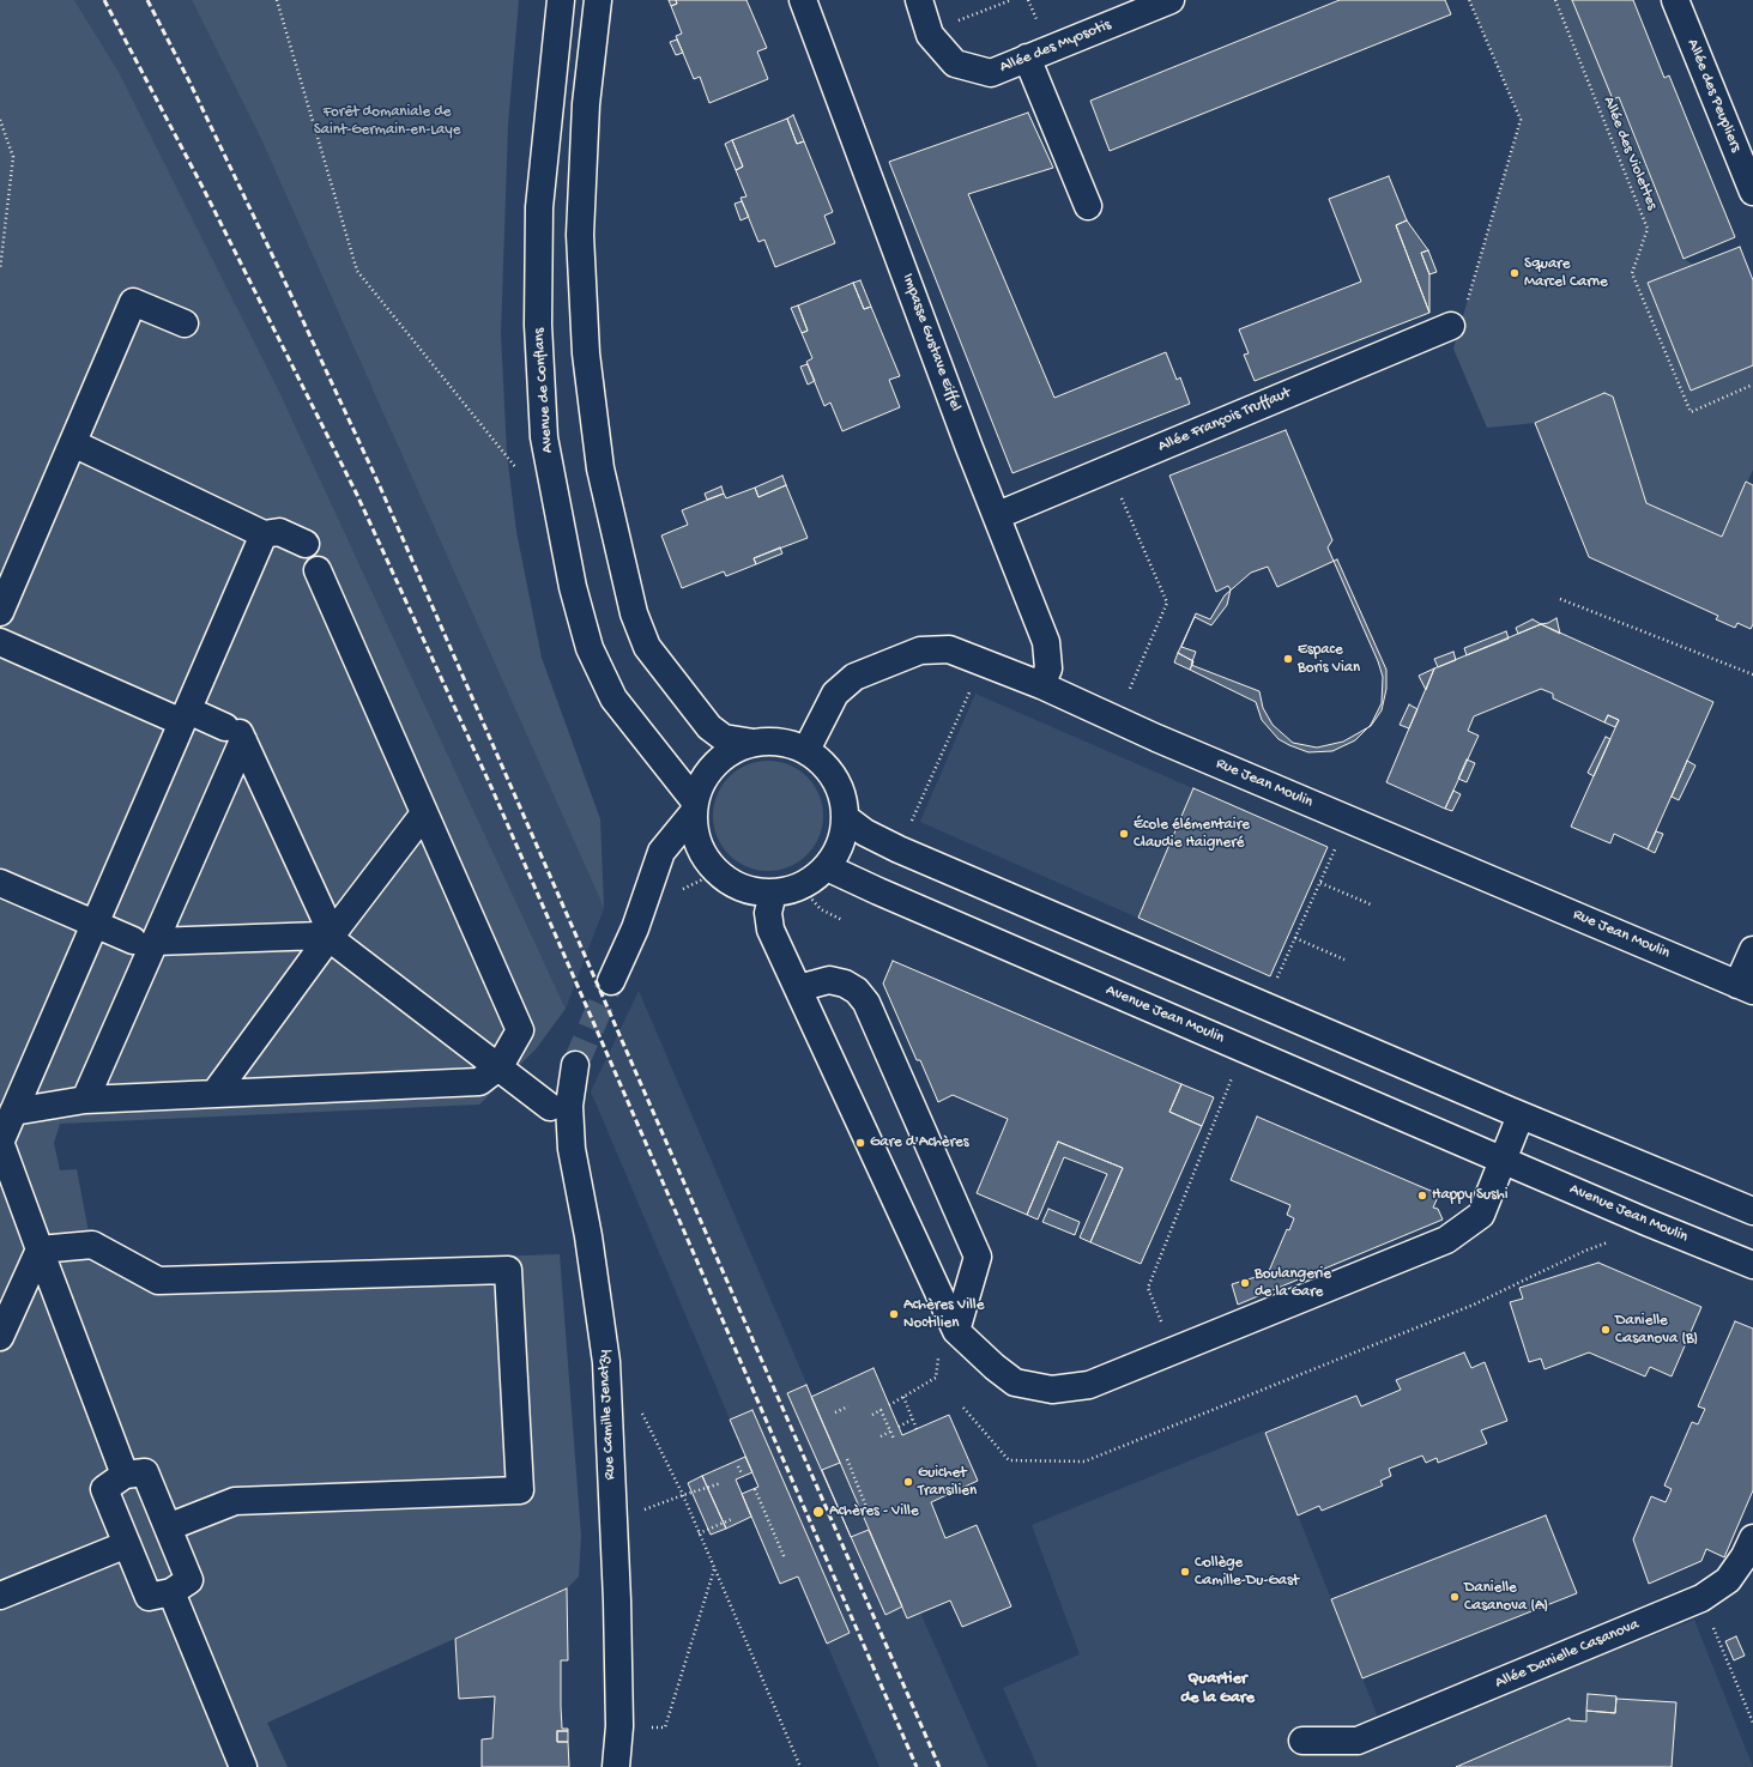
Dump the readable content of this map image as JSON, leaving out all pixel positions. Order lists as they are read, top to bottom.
{
  "streets": {
    "street": [
      "Allée des Myosotis",
      "Allée des Peupliers",
      "Impasse Gustave Eiffel",
      "Avenue de Conflans",
      "Allée François Truffaut",
      "Rue Jean Moulin",
      "Avenue Jean Moulin",
      "Rue Camille Jenatzy",
      "Allée Danielle Casanova"
    ],
    "path": ["Allée des Violettes"]
  },
  "crossings": [
    ["Impasse Gustave Eiffel", "Allée François Truffaut"],
    ["Impasse Gustave Eiffel", "Rue Jean Moulin"],
    ["Avenue de Conflans", "Rue Jean Moulin"],
    ["Avenue de Conflans", "Avenue Jean Moulin"],
    ["Rue Jean Moulin", "Avenue Jean Moulin"]
  ],
  "districts": ["Quartier de la Gare"],
  "parks": ["Forêt domaniale de Saint-Germain-en-Laye"],
  "places": [
    "Square Marcel Carne",
    "Espace Boris Vian",
    "École élémentaire Claudie Haigneré",
    "Gare d'Achères",
    "Happy Sushi",
    "Boulangerie de la Gare",
    "Achères Ville Noctilien",
    "Danielle Casanova (B)",
    "Guichet Transilien",
    "Achères - Ville",
    "Collège Camille-Du-Gast",
    "Danielle Casanova (A)"
  ]
}
